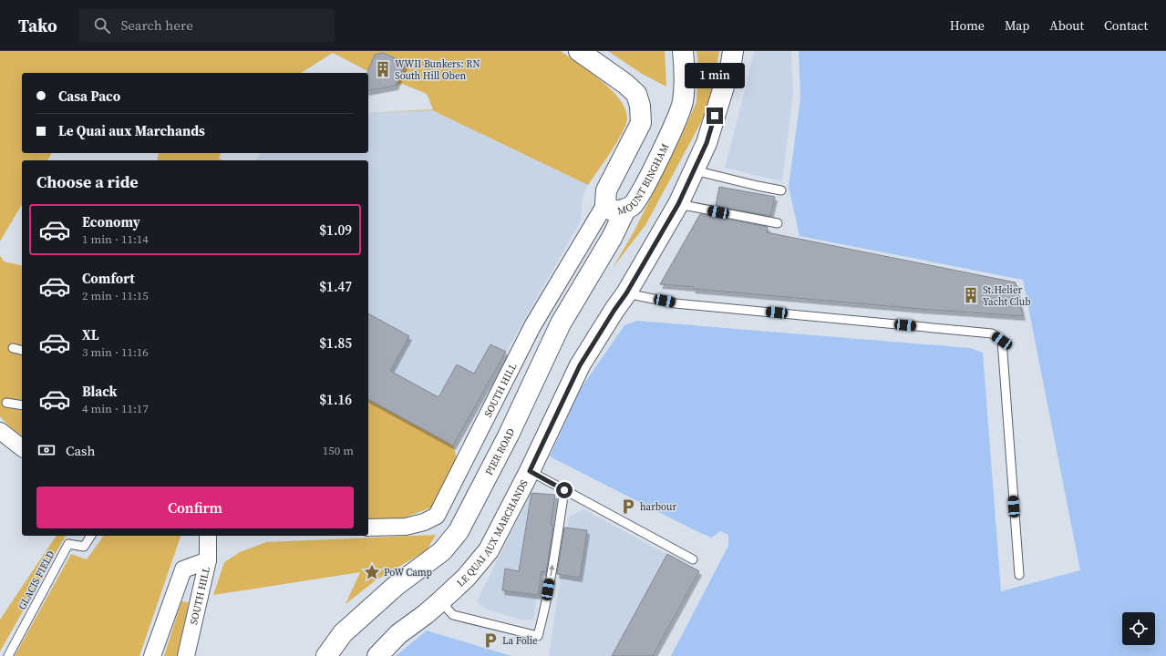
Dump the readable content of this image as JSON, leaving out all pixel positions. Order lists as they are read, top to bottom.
{
  "streets": {
    "main road": ["MOUNT BINGHAM", "PIER ROAD", "LE QUAI AUX MARCHANDS"],
    "street": ["SOUTH HILL"],
    "lane": ["GLACIS FIELD"]
  },
  "crossings": [
    ["MOUNT BINGHAM", "SOUTH HILL"],
    ["MOUNT BINGHAM", "PIER ROAD"]
  ],
  "places": {
    "building": ["WWII Bunkers: RN South Hill Oben", "St.Helier Yacht Club"],
    "parking": ["harbour", "La Folie"],
    "place": ["PoW Camp"]
  },
  "page": {
    "header": "Tako",
    "search": "Search here",
    "nav": [
      "Home",
      "Map",
      "About",
      "Contact"
    ],
    "bubble": "1 min",
    "banner": ["Casa Paco", "Le Quai aux Marchands"],
    "heading": "Choose a ride",
    "list": [
      {
        "name": "Economy",
        "note": "1 min · 11:14",
        "value": "$1.09"
      },
      {
        "name": "Comfort",
        "note": "2 min · 11:15",
        "value": "$1.47"
      },
      {
        "name": "XL",
        "note": "3 min · 11:16",
        "value": "$1.85"
      },
      {
        "name": "Black",
        "note": "4 min · 11:17",
        "value": "$1.16"
      }
    ],
    "pay": ["Cash", "150 m"],
    "buttons": "Confirm"
  }
}
